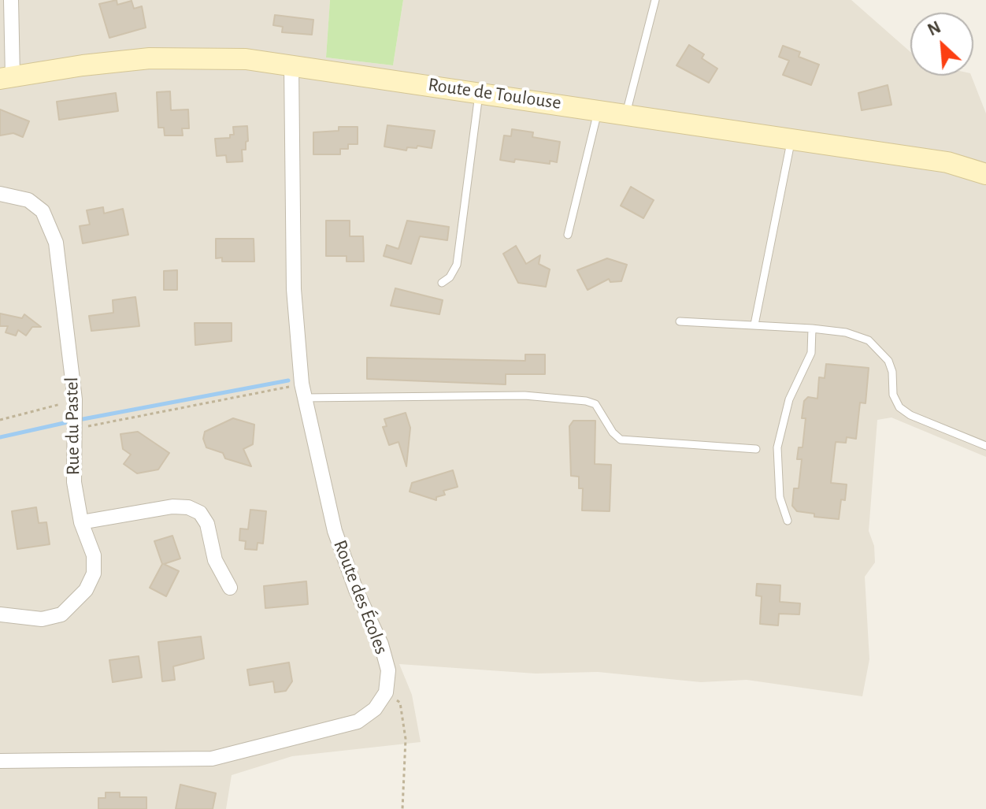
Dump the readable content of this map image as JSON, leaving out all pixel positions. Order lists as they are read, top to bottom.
{
  "streets": {
    "street": ["Route de Toulouse", "Rue du Pastel", "Route des Écoles"]
  },
  "crossings": [
    ["Route de Toulouse", "Route des Écoles"]
  ],
  "north": "top left"
}
